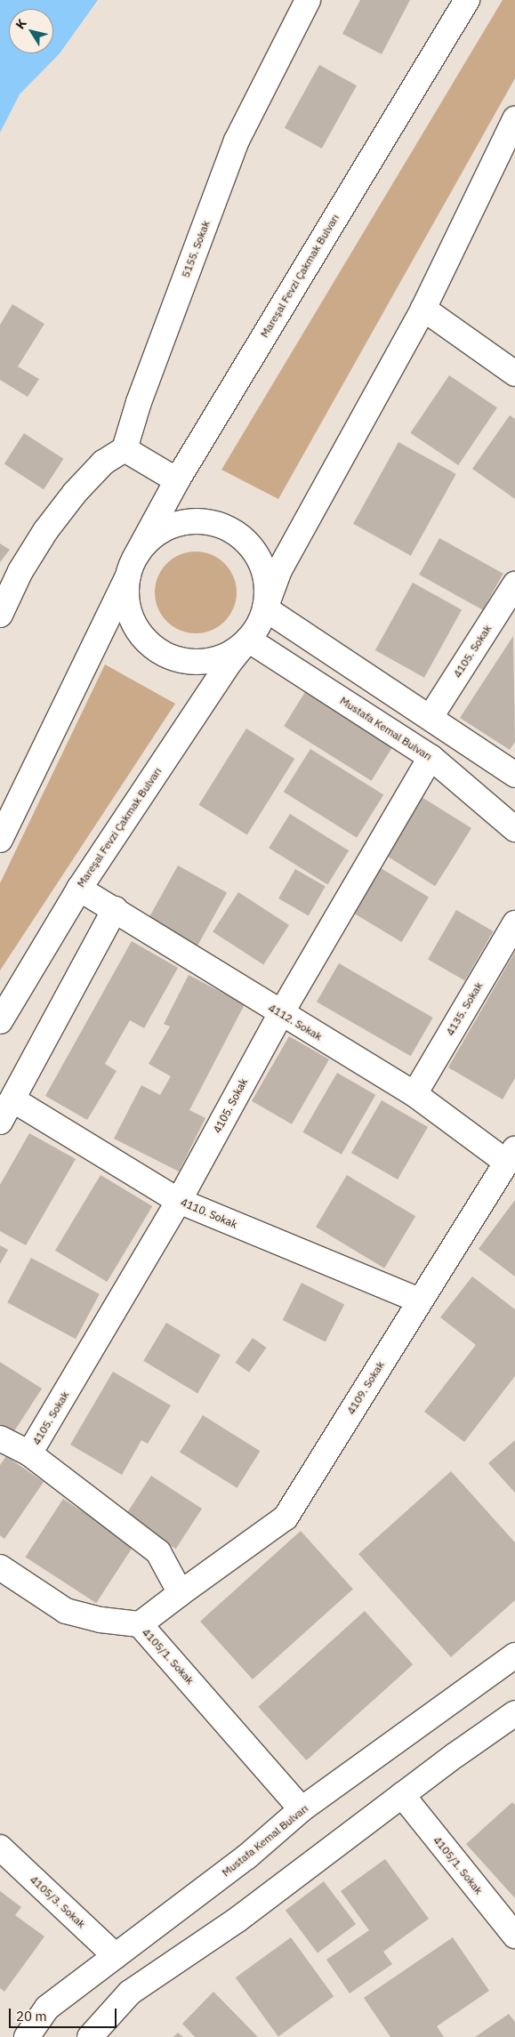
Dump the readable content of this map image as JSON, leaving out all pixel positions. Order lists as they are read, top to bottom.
{
  "streets": {
    "main road": [
      "5155. Sokak",
      "Mareşal Fevzi Çakmak Bulvarı",
      "4105. Sokak",
      "Mustafa Kemal Bulvarı",
      "4135. Sokak",
      "4112. Sokak",
      "4110. Sokak",
      "4109. Sokak",
      "4105/1. Sokak",
      "4105/3. Sokak"
    ]
  },
  "crossings": [
    ["Mareşal Fevzi Çakmak Bulvarı", "Mustafa Kemal Bulvarı"],
    ["Mareşal Fevzi Çakmak Bulvarı", "4112. Sokak"],
    ["4105. Sokak", "Mustafa Kemal Bulvarı"],
    ["4105. Sokak", "4112. Sokak"],
    ["4105. Sokak", "4110. Sokak"],
    ["Mustafa Kemal Bulvarı", "4105/1. Sokak"],
    ["Mustafa Kemal Bulvarı", "4105/3. Sokak"],
    ["4135. Sokak", "4112. Sokak"],
    ["4112. Sokak", "4109. Sokak"],
    ["4110. Sokak", "4109. Sokak"],
    ["4109. Sokak", "4105/1. Sokak"]
  ],
  "scale_bar": "20 m",
  "north": "top left"
}
